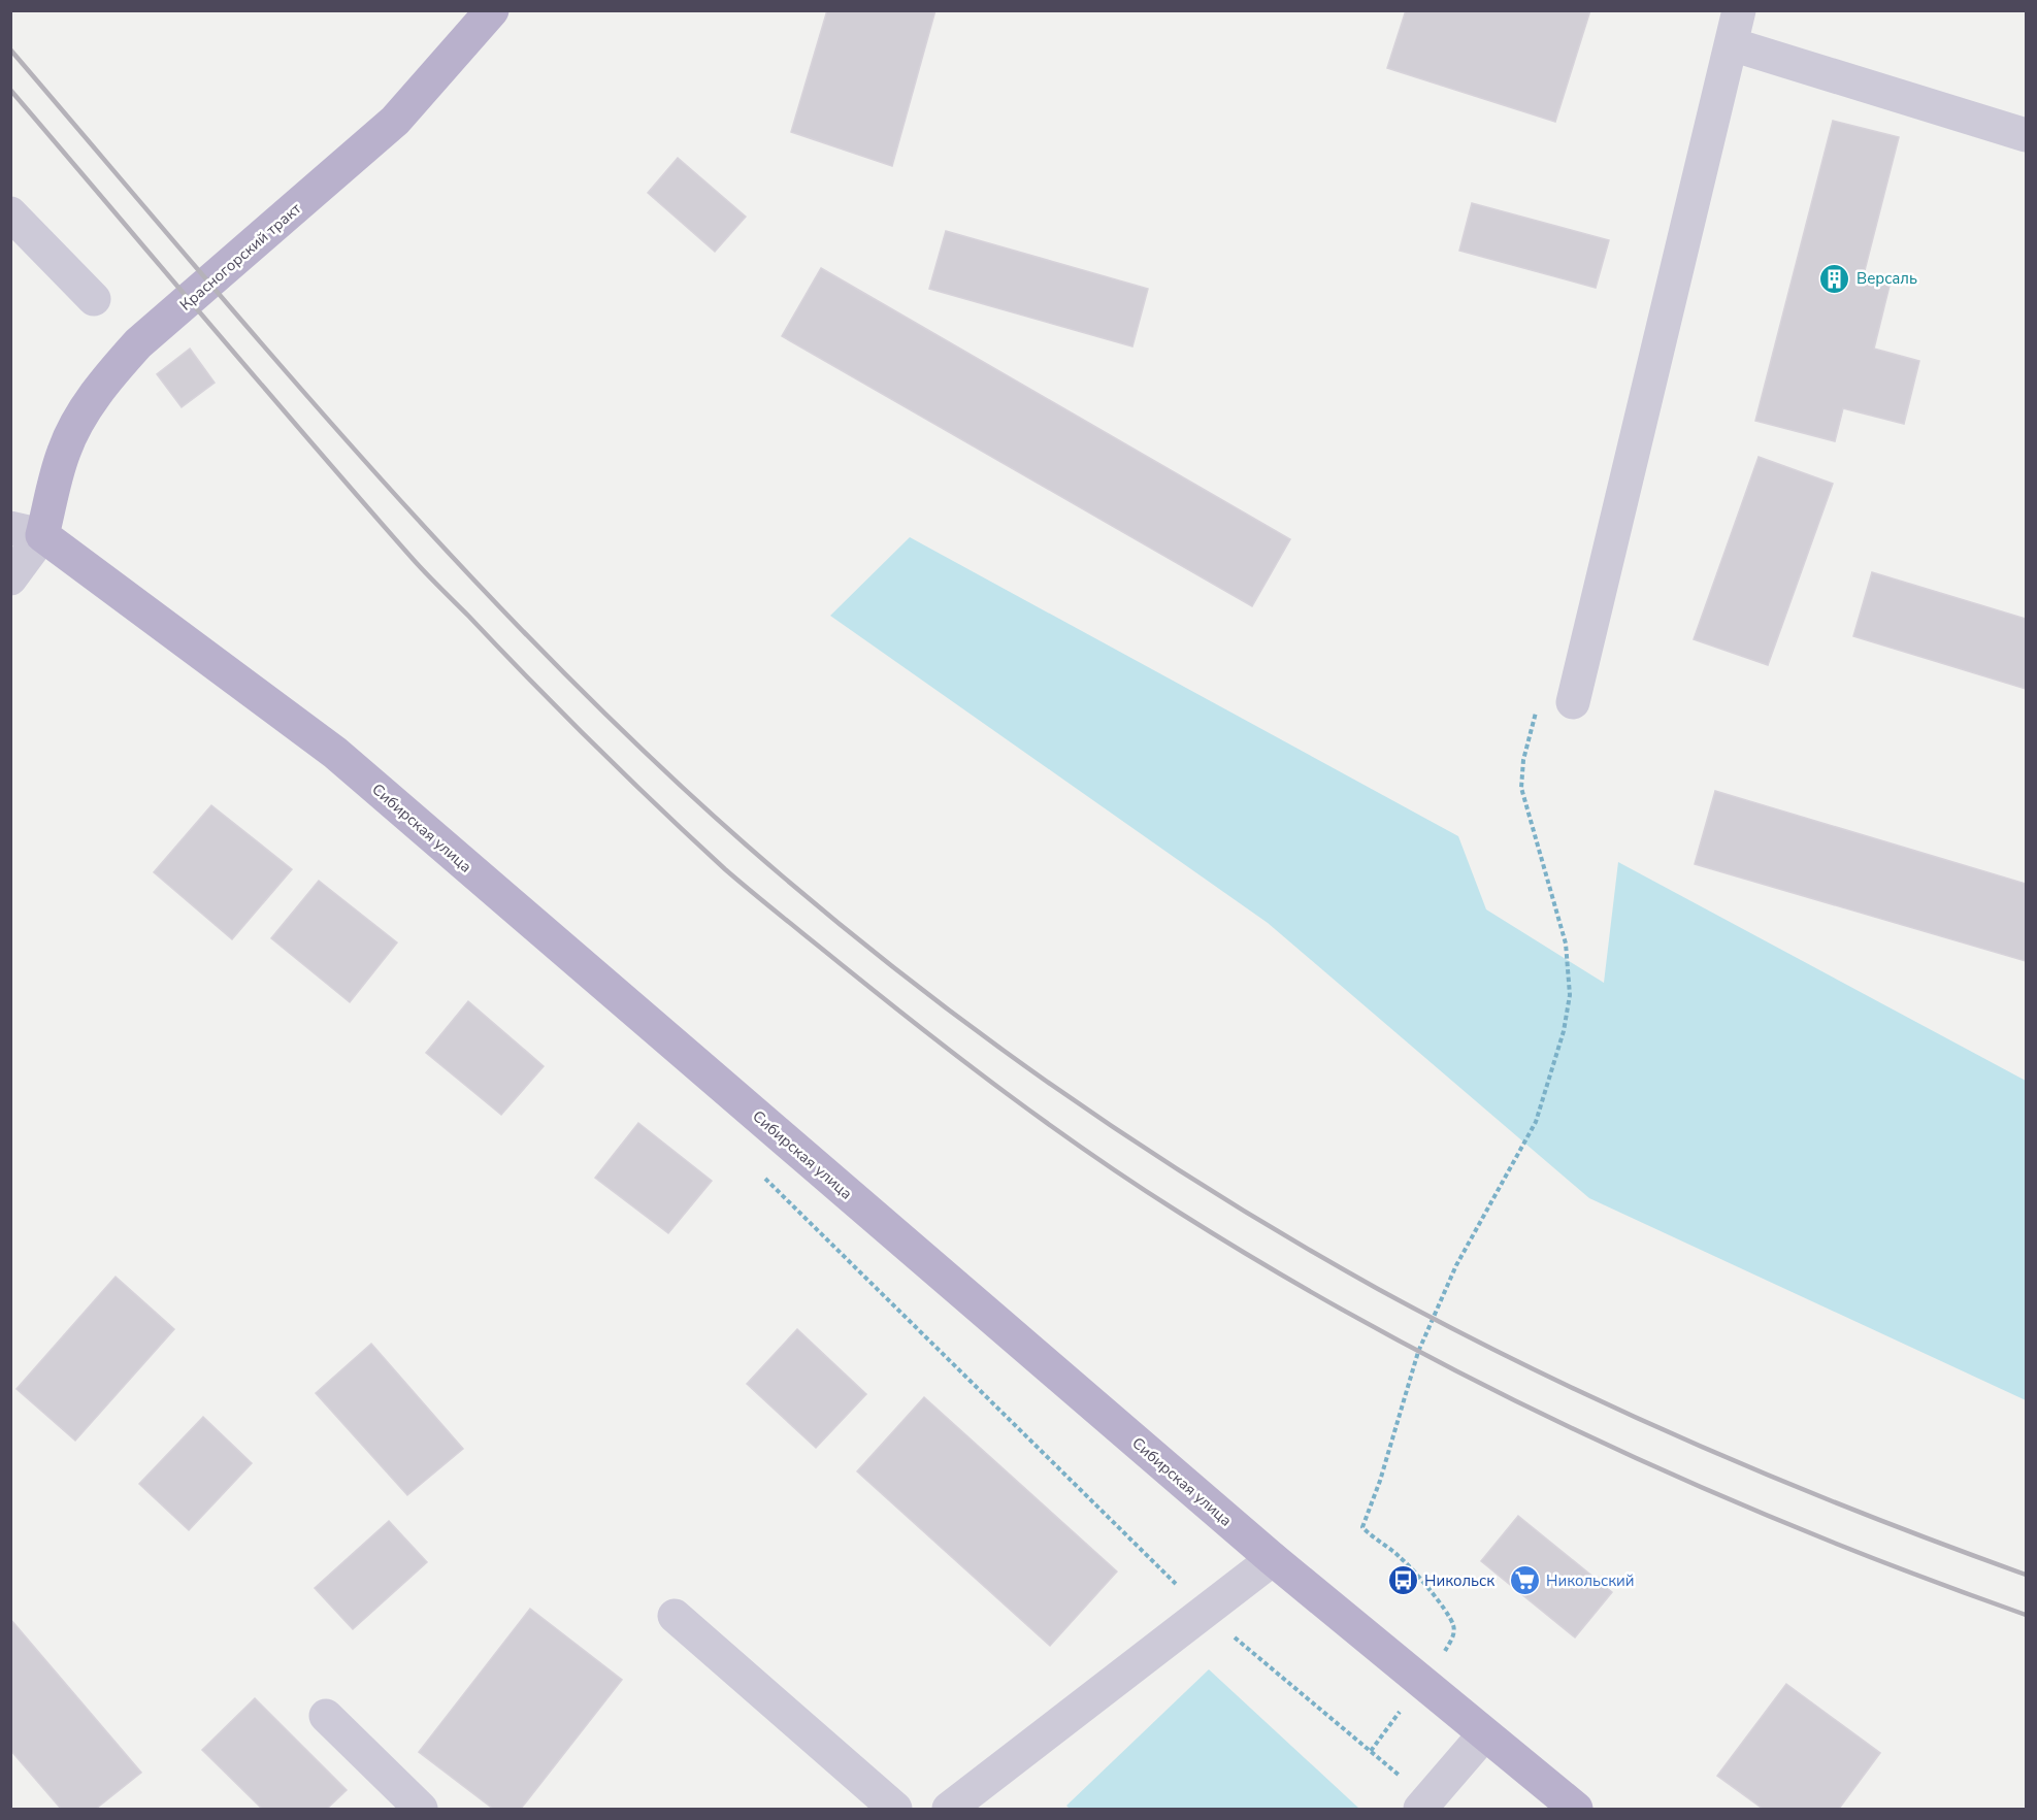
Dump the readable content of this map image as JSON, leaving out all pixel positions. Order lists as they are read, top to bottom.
{
  "streets": {
    "main road": ["Красногорский тракт", "Сибирская улица"]
  },
  "crossings": [
    ["Красногорский тракт", "Сибирская улица"]
  ],
  "places": {
    "building": ["Версаль"],
    "bus stop": ["Никольск"],
    "supermarket": ["Никольский"]
  }
}
